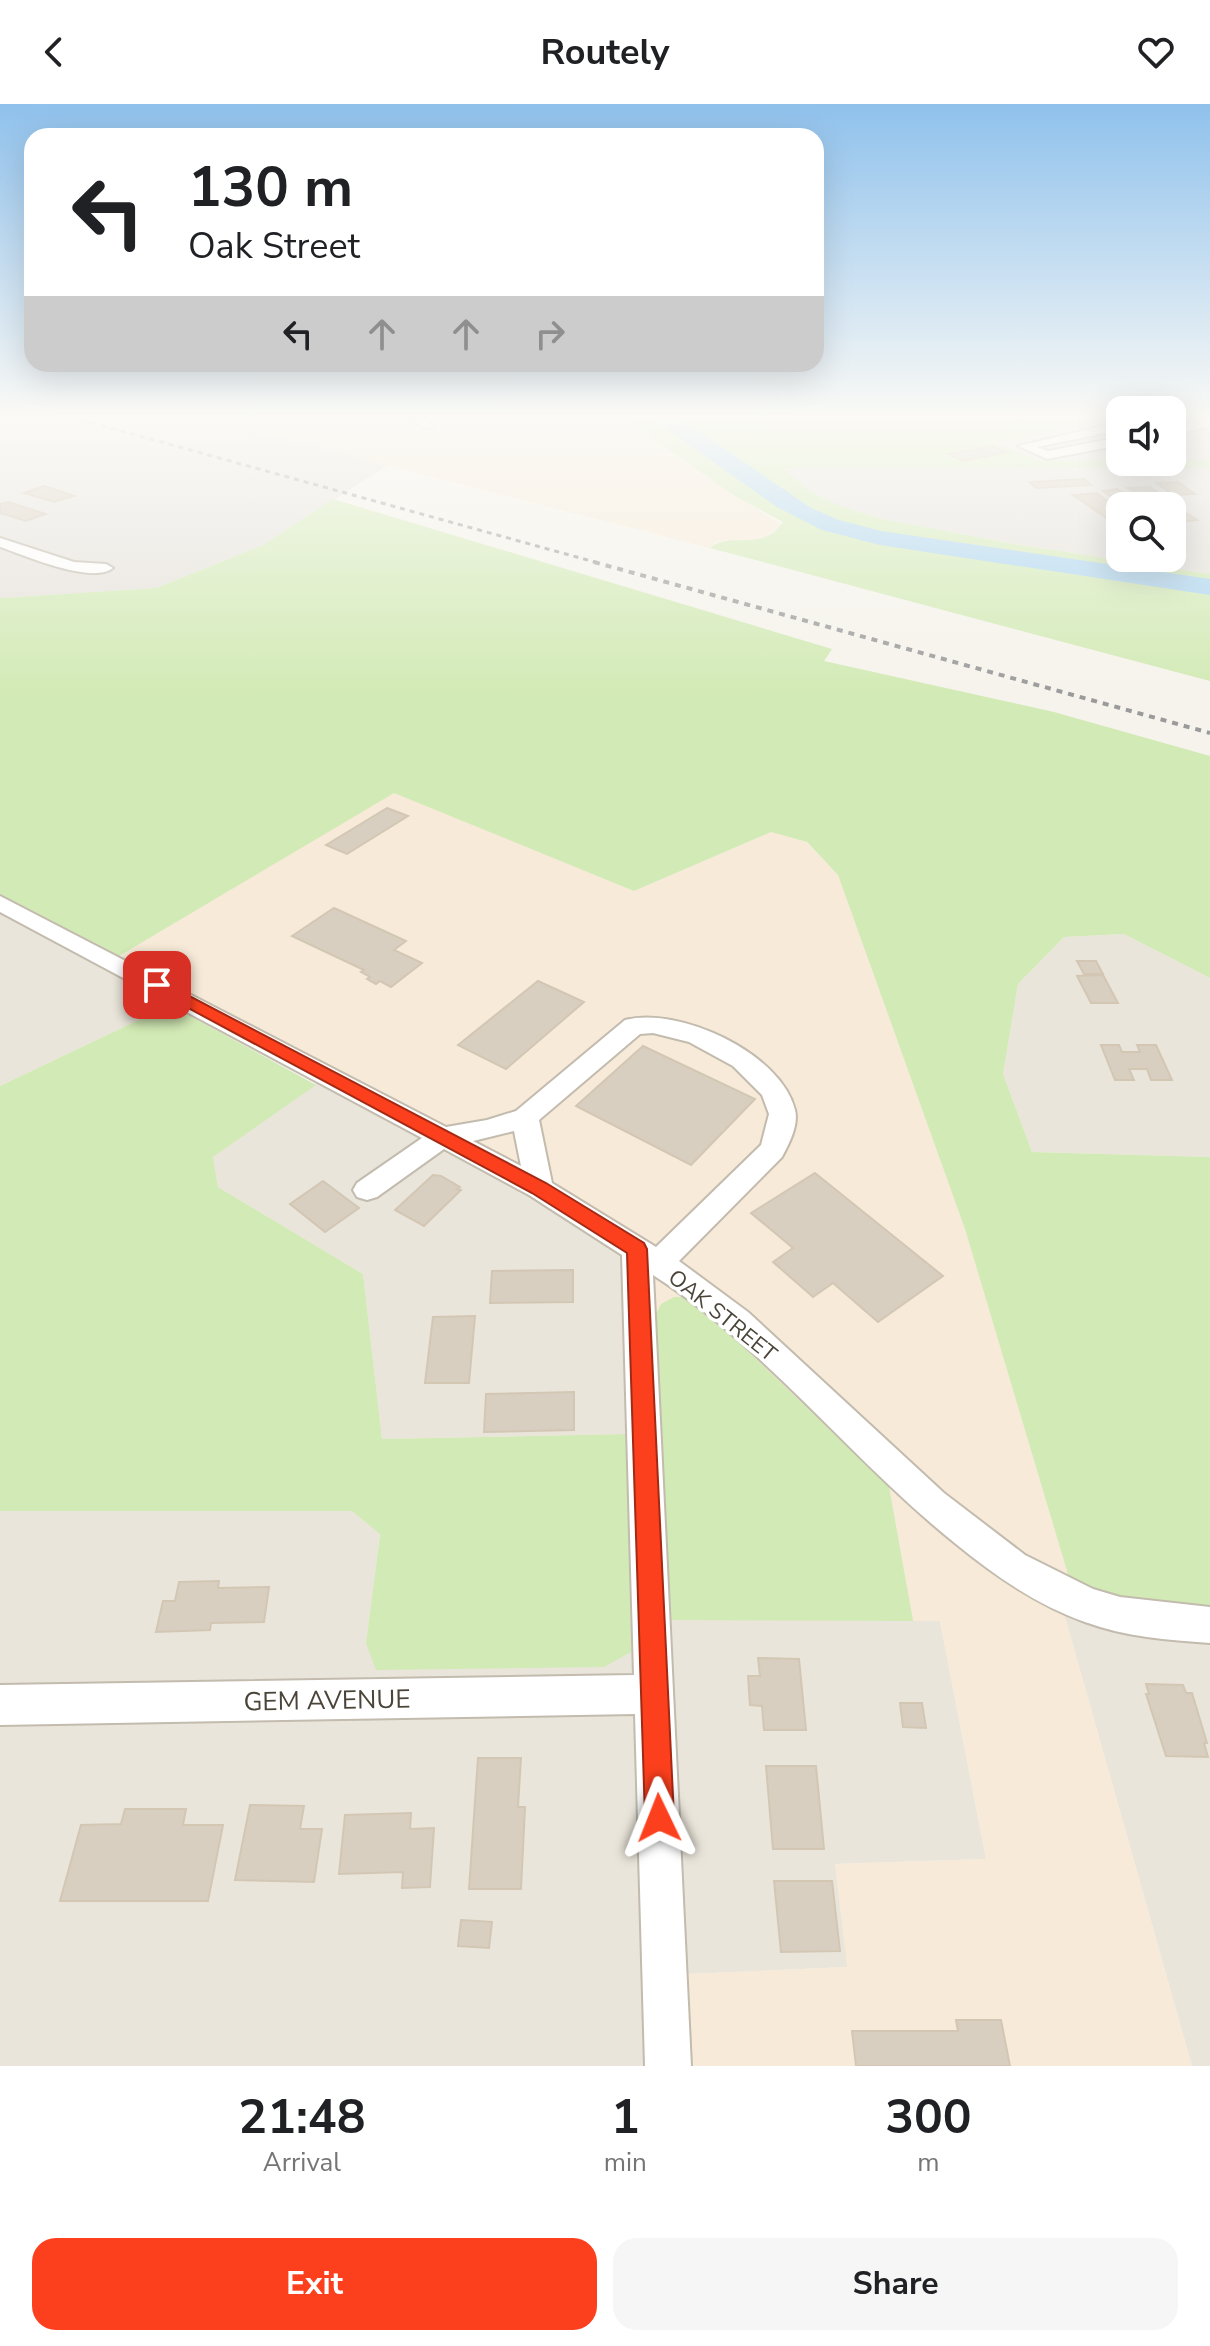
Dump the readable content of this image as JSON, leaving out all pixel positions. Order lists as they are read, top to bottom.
{
  "streets": {
    "street": ["OAK STREET", "GEM AVENUE"]
  },
  "page": {
    "header": "Routely",
    "turn": ["130 m", "Oak Street"],
    "eta": [
      "21:48",
      "Arrival",
      "1",
      "min",
      "300",
      "m"
    ],
    "buttons": ["Exit", "Share"]
  }
}
